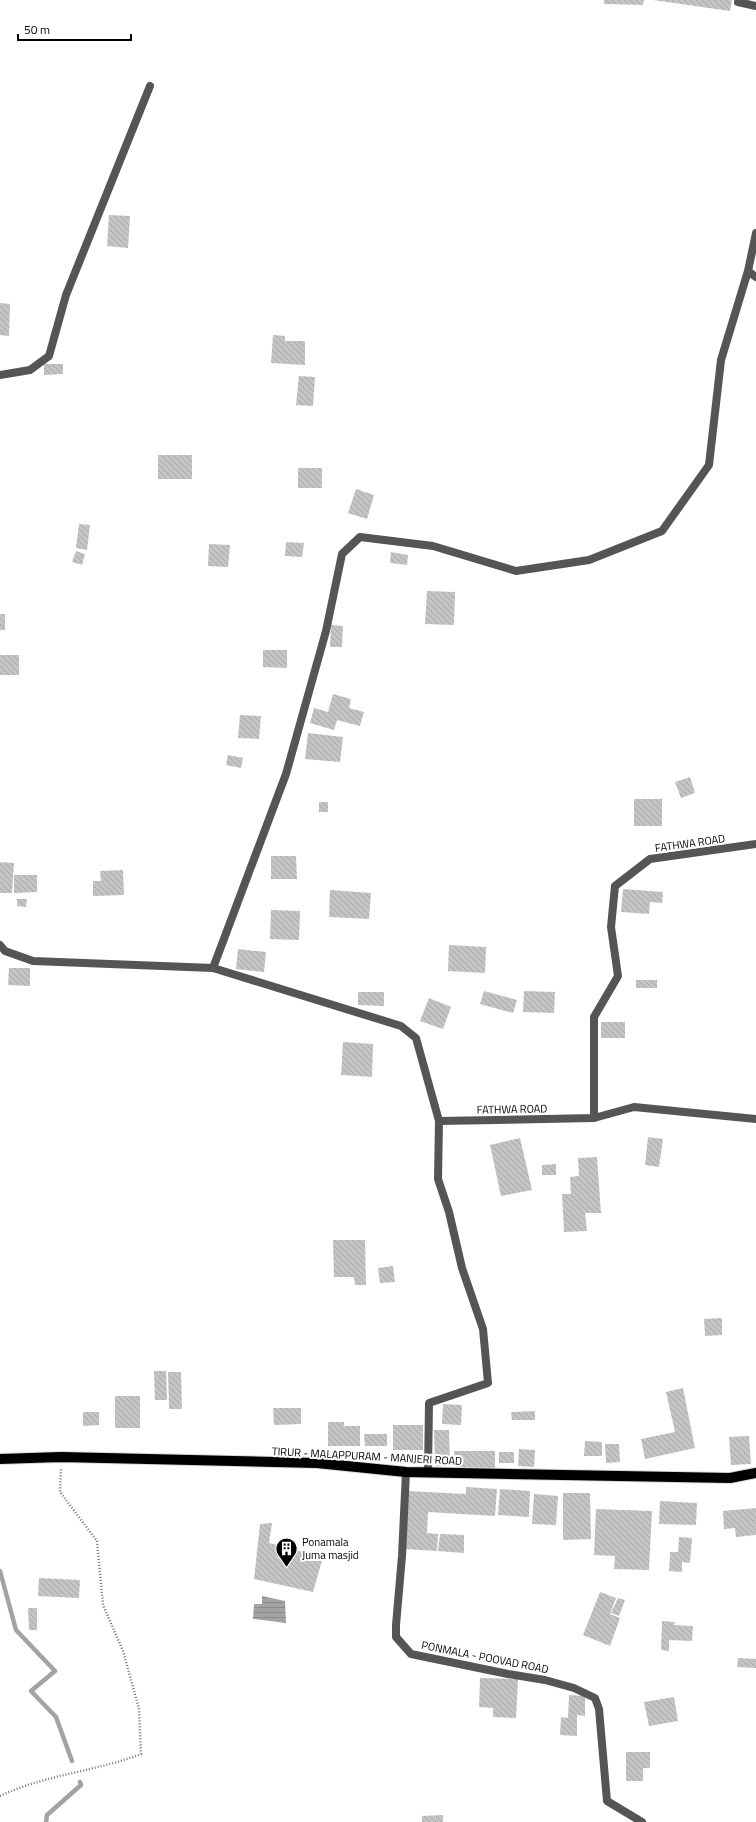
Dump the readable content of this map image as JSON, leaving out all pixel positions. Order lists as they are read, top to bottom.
{
  "streets": {
    "main road": ["TIRUR - MALAPPURAM - MANJERI ROAD"],
    "street": ["FATHWA ROAD", "PONMALA - POOVAD ROAD"]
  },
  "crossings": [
    ["TIRUR - MALAPPURAM - MANJERI ROAD", "PONMALA - POOVAD ROAD"]
  ],
  "places": {
    "building": ["Ponamala Juma masjid"]
  },
  "scale_bar": "50 m"
}
